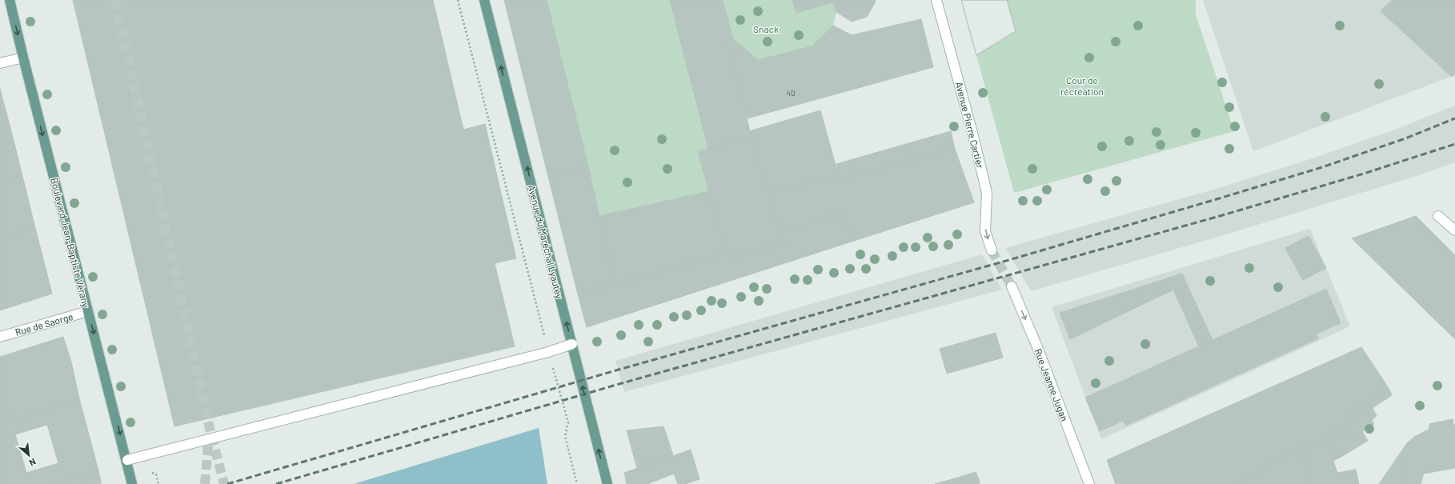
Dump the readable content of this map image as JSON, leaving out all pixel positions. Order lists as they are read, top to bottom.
{
  "streets": {
    "main road": ["Avenue du Maréchal Lyautey", "Boulevard Jean-Baptiste Vérany"],
    "street": ["Avenue Pierre Cartier", "Rue de Saorge", "Rue Jeanne Jugan"]
  },
  "crossings": [
    ["Boulevard Jean-Baptiste Vérany", "Rue de Saorge"]
  ],
  "one_way": [
    "Avenue Pierre Cartier",
    "Avenue du Maréchal Lyautey",
    "Boulevard Jean-Baptiste Vérany",
    "Rue Jeanne Jugan"
  ],
  "parks": ["Snack", "Cour de récréation"],
  "house_numbers": ["40"],
  "north": "bottom right"
}
